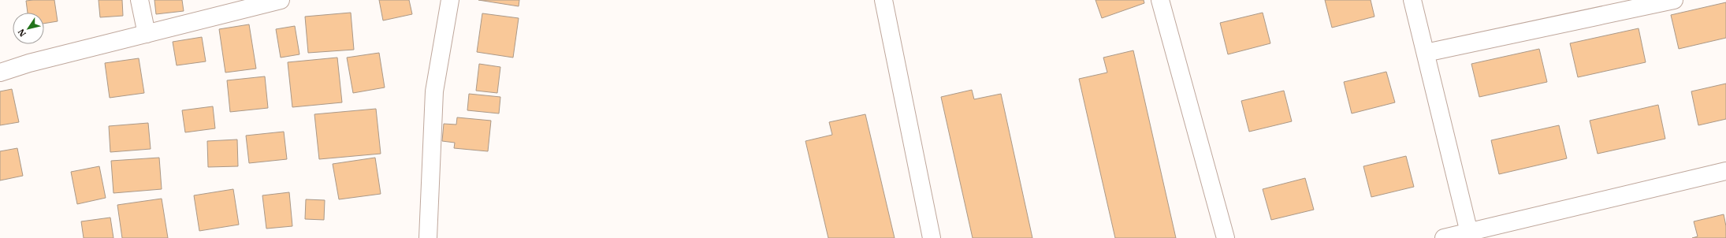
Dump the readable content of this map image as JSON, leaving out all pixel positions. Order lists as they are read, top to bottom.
{
  "north": "bottom left"
}
